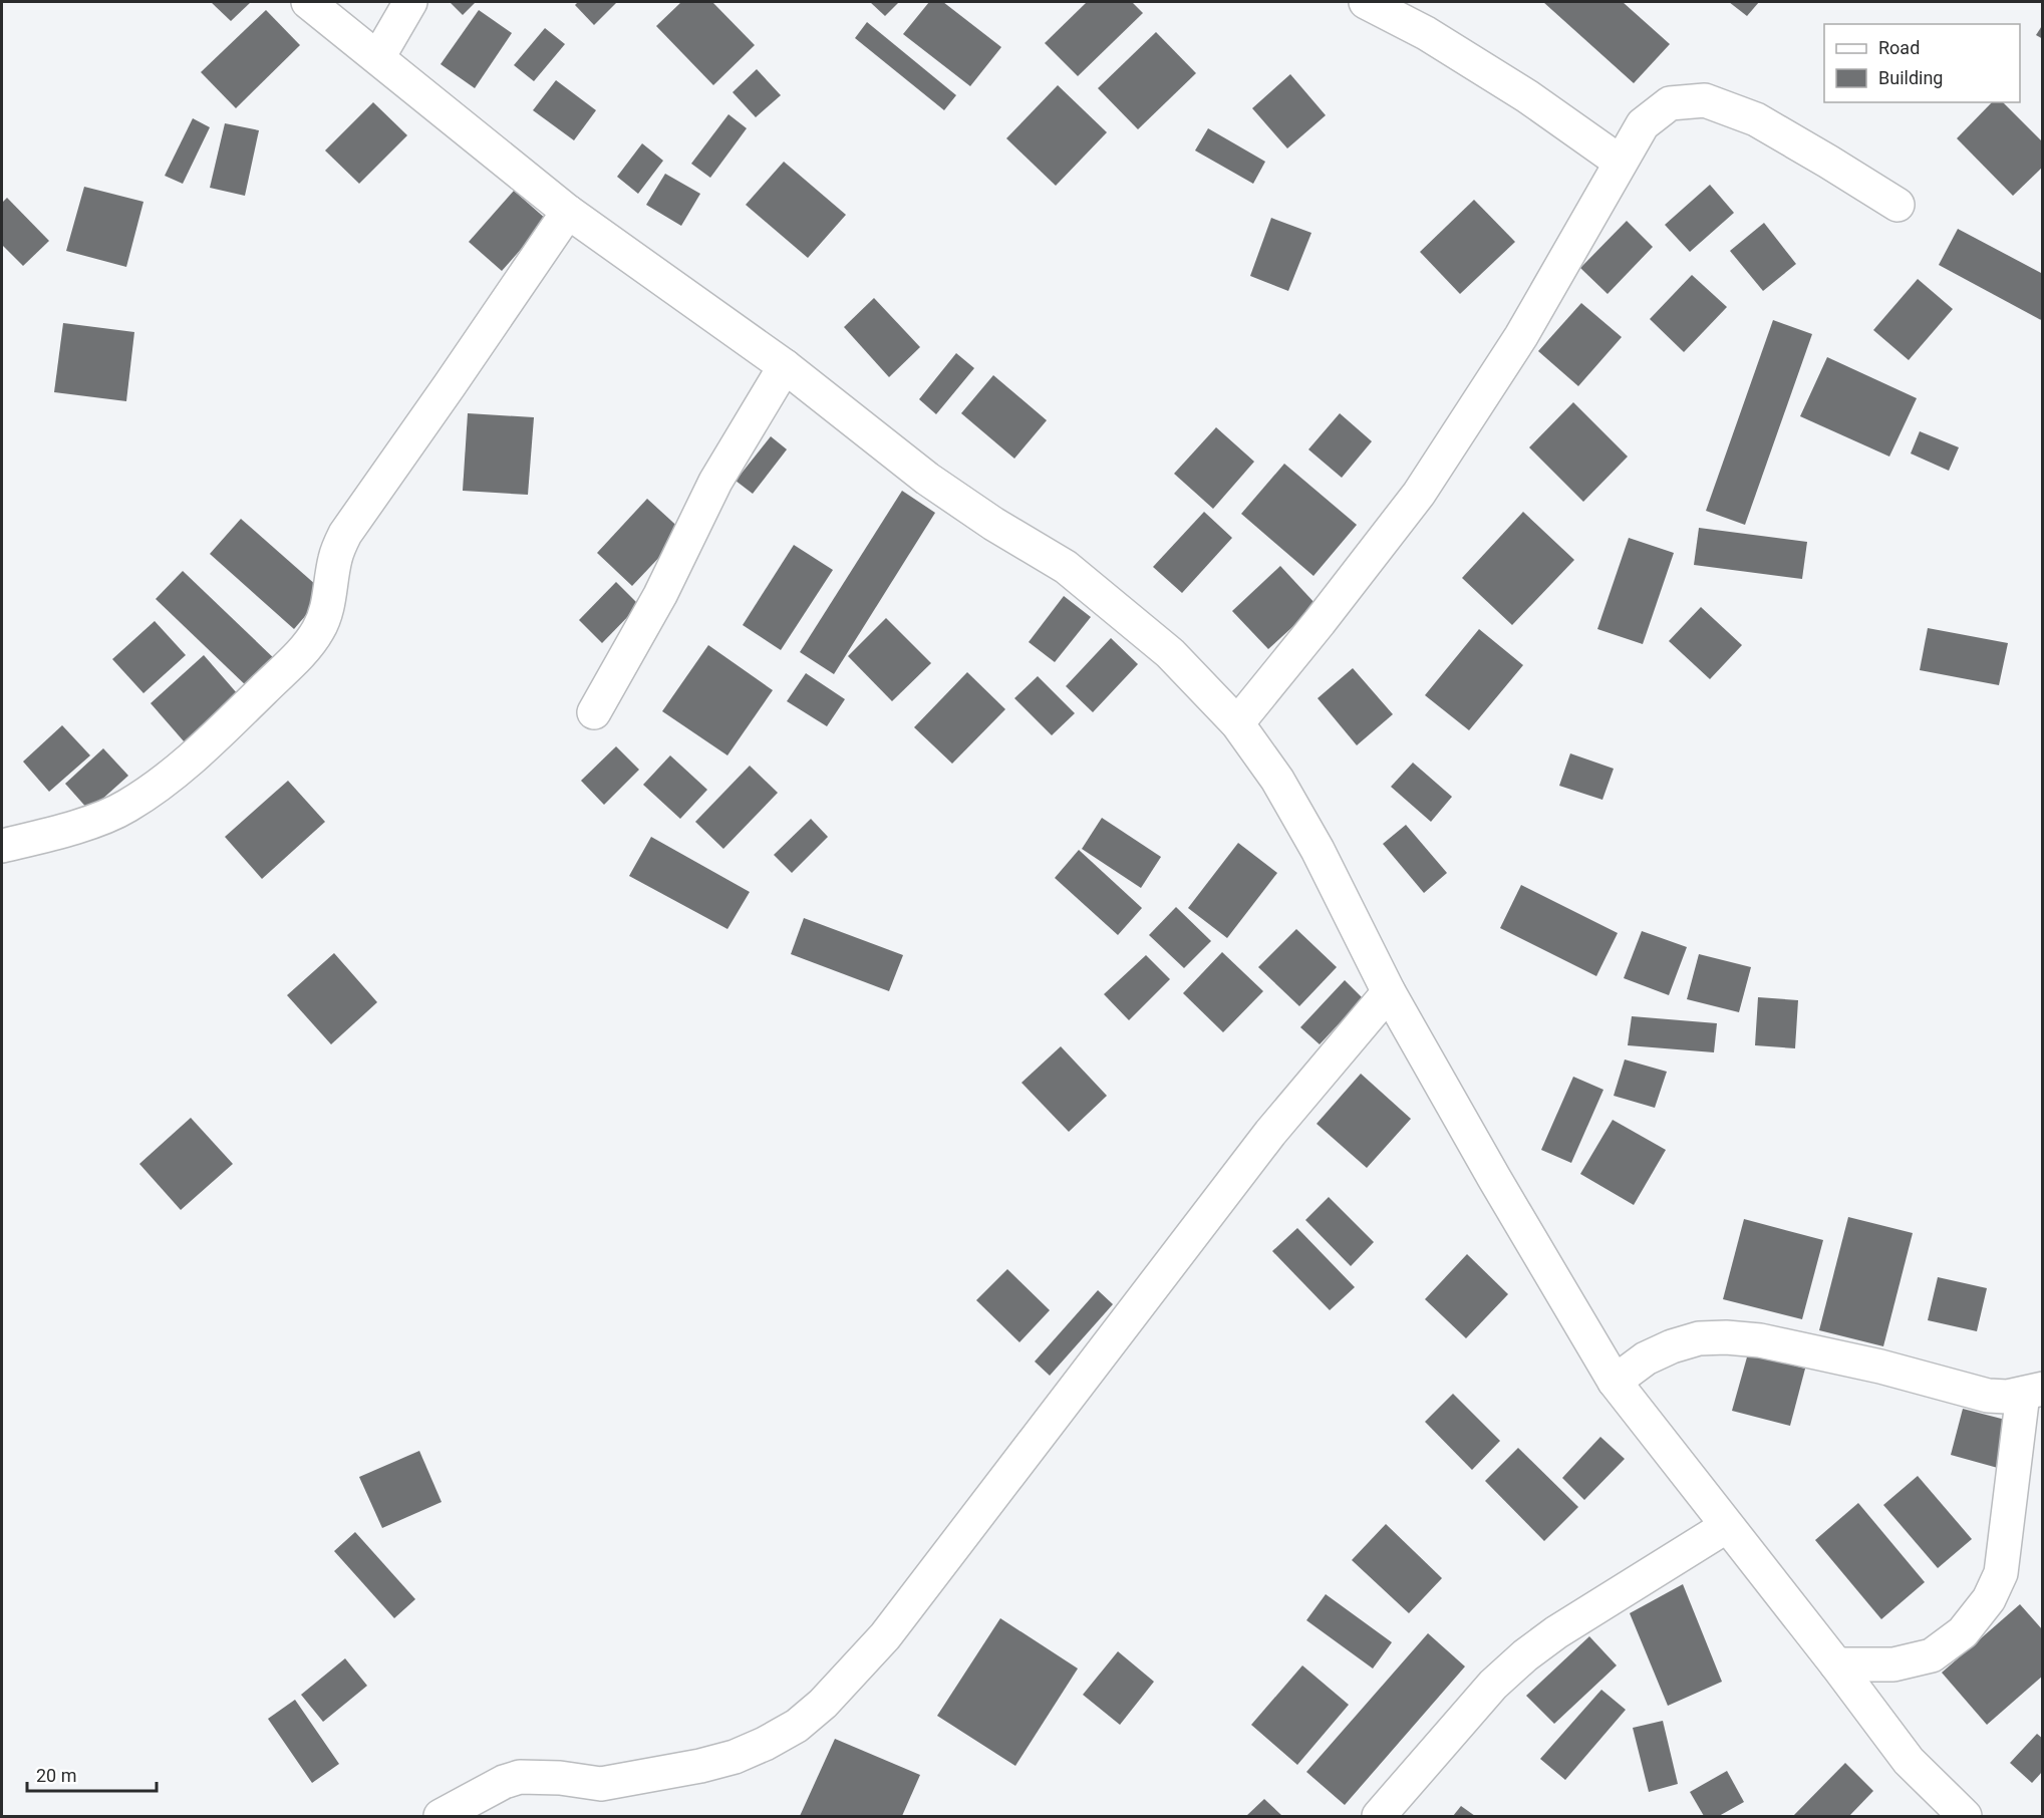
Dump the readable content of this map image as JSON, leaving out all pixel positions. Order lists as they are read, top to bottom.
{
  "legend": ["Road", "Building"],
  "scale_bar": "20 m"
}
